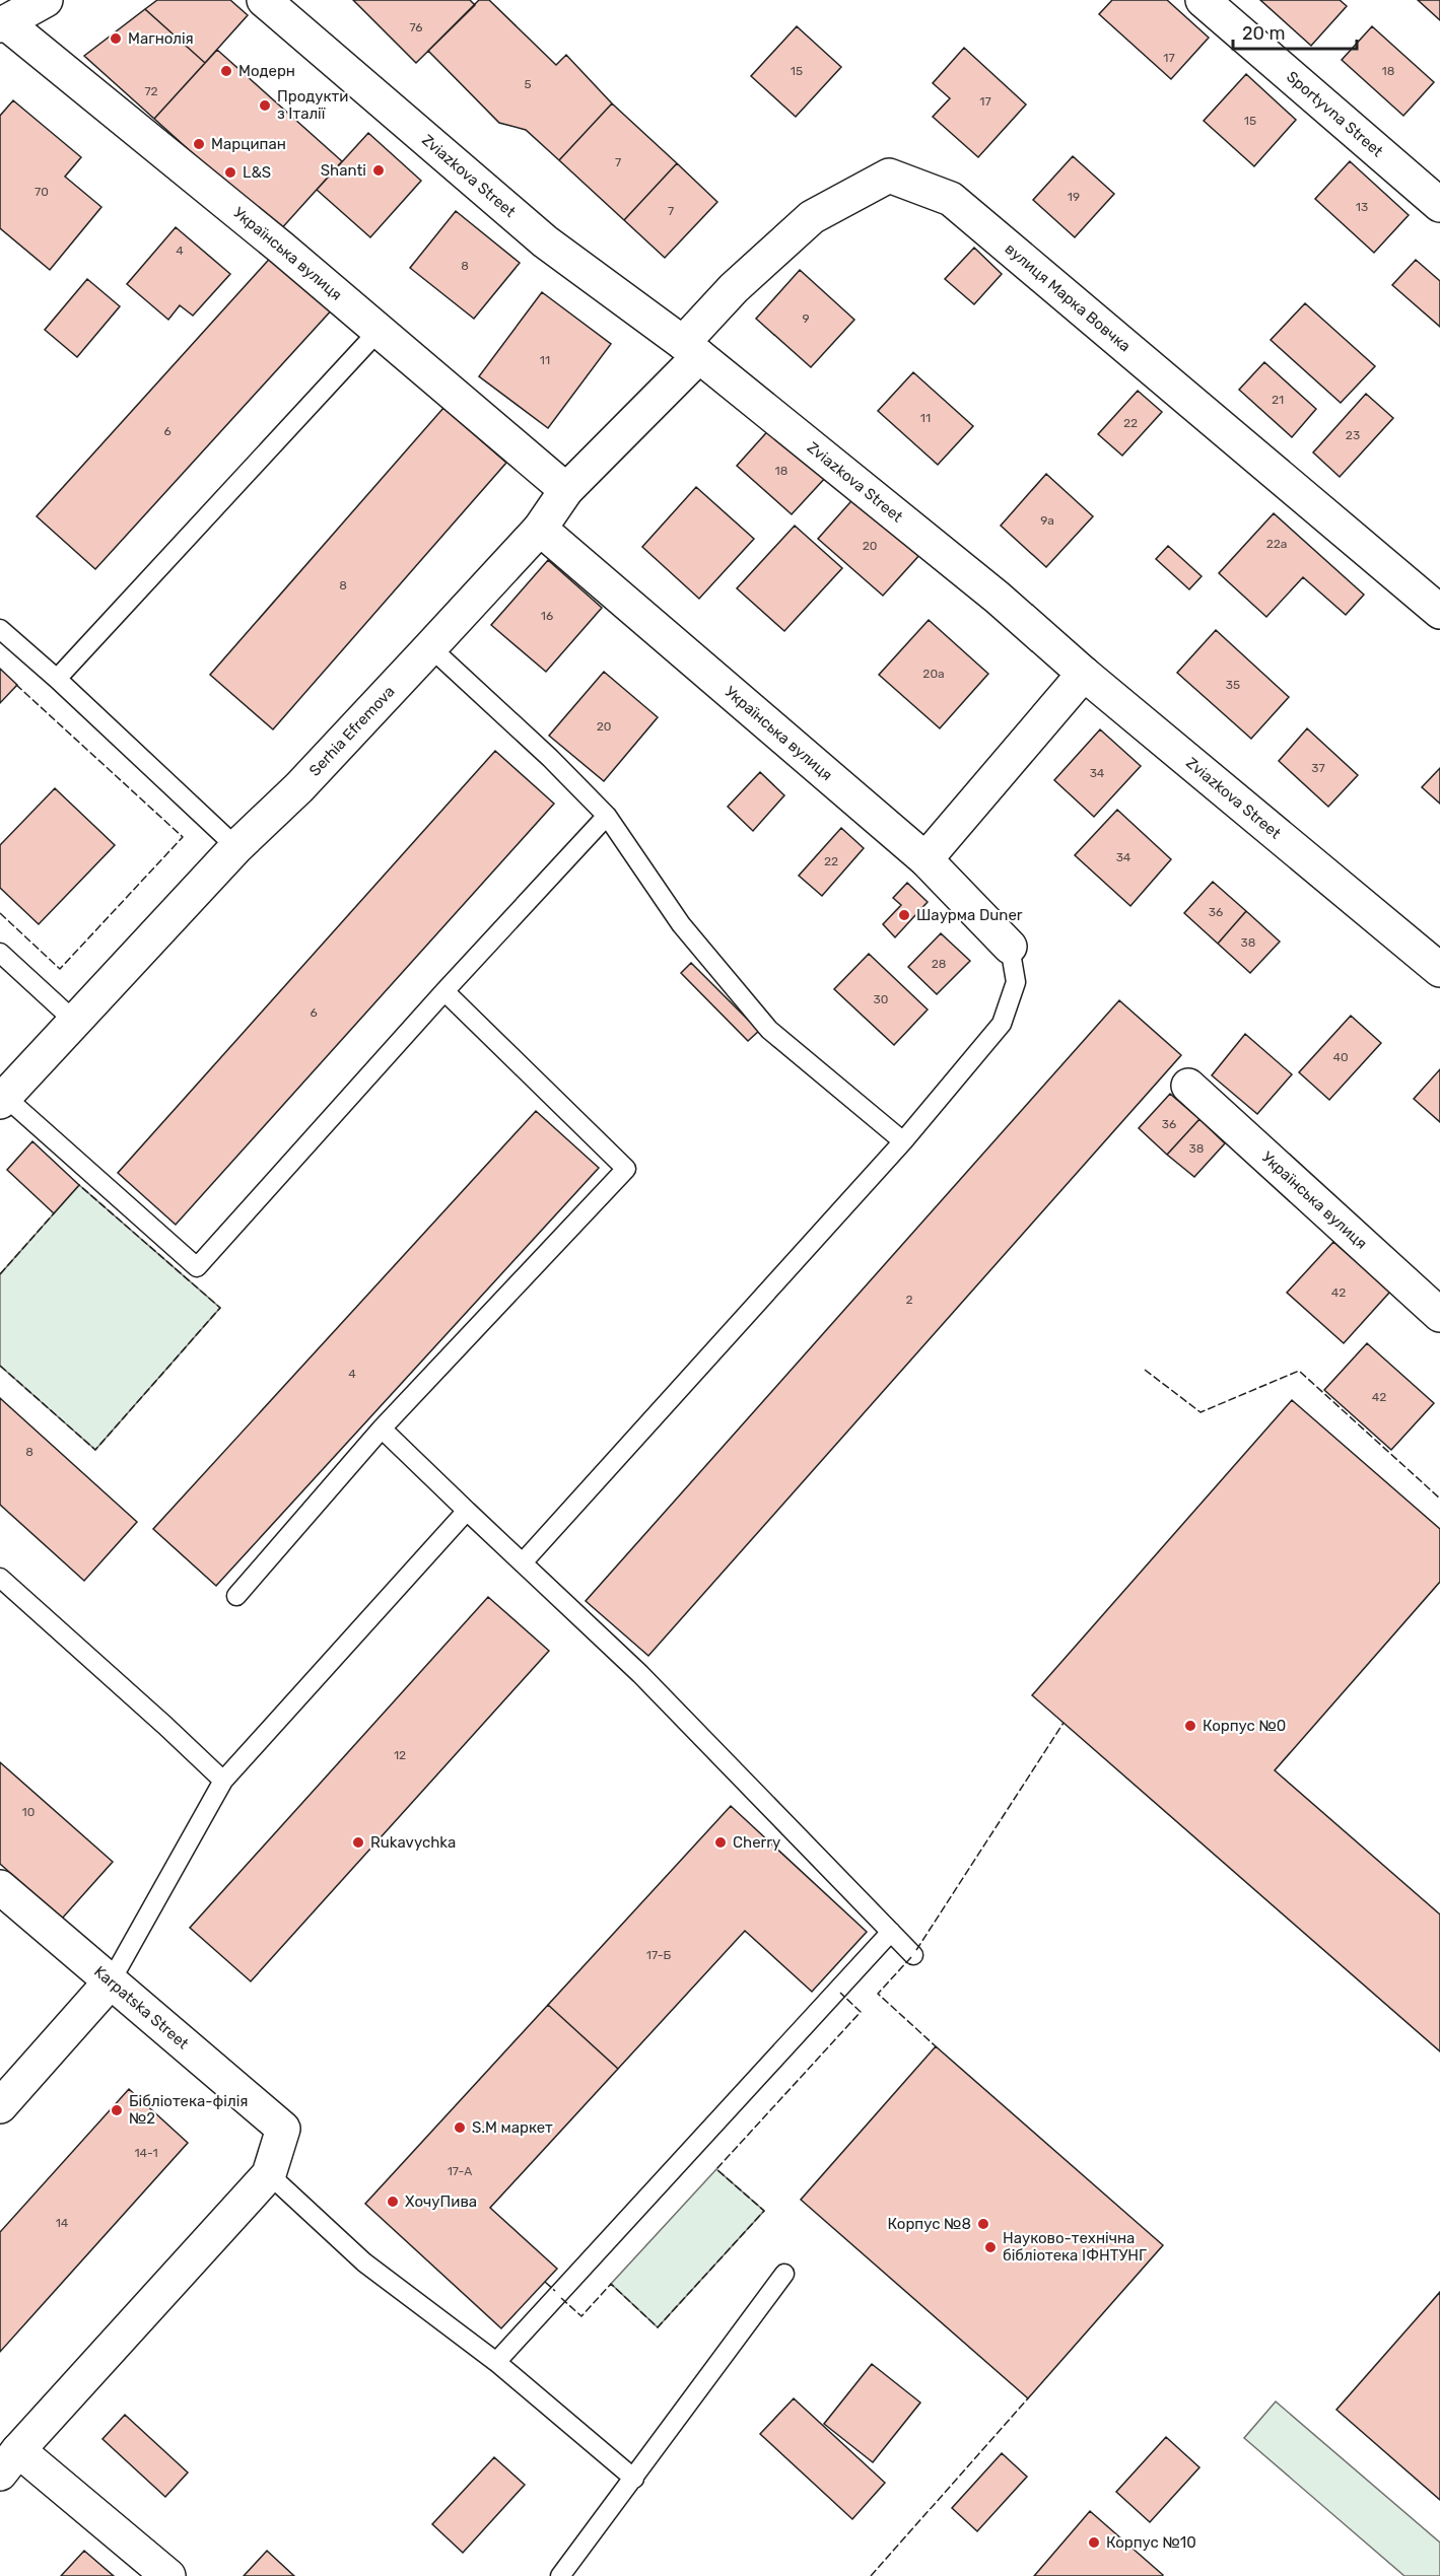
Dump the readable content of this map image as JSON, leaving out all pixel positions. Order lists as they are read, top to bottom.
{
  "streets": {
    "street": [
      "Sportyvna Street",
      "Zviazkova Street",
      "Українська вулиця",
      "вулиця Марка Вовчка",
      "Serhia Efremova",
      "Karpatska Street"
    ]
  },
  "crossings": [
    ["Zviazkova Street", "вулиця Марка Вовчка"],
    ["Zviazkova Street", "Serhia Efremova"],
    ["Українська вулиця", "Serhia Efremova"],
    ["вулиця Марка Вовчка", "Serhia Efremova"]
  ],
  "places": [
    "Магнолія",
    "Модерн",
    "Продукти з Італії",
    "Марципан",
    "Shanti",
    "L&S",
    "Шаурма Duner",
    "Корпус №0",
    "Rukavychka",
    "Cherry",
    "Бібліотека-філія №2",
    "S.M маркет",
    "ХочуПива",
    "Корпус №8",
    "Науково-технічна бібліотека ІФНТУНГ",
    "Корпус №10"
  ],
  "house_numbers": [
    "76",
    "17",
    "15",
    "18",
    "5",
    "72",
    "17",
    "15",
    "7",
    "70",
    "19",
    "13",
    "7",
    "4",
    "8",
    "9",
    "11",
    "21",
    "11",
    "22",
    "6",
    "23",
    "18",
    "9а",
    "22а",
    "20",
    "8",
    "16",
    "20а",
    "35",
    "20",
    "37",
    "34",
    "34",
    "22",
    "36",
    "38",
    "28",
    "30",
    "6",
    "40",
    "36",
    "38",
    "42",
    "2",
    "4",
    "42",
    "8",
    "12",
    "10",
    "17-Б",
    "14-1",
    "17-А",
    "14"
  ],
  "scale_bar": "20 m"
}
